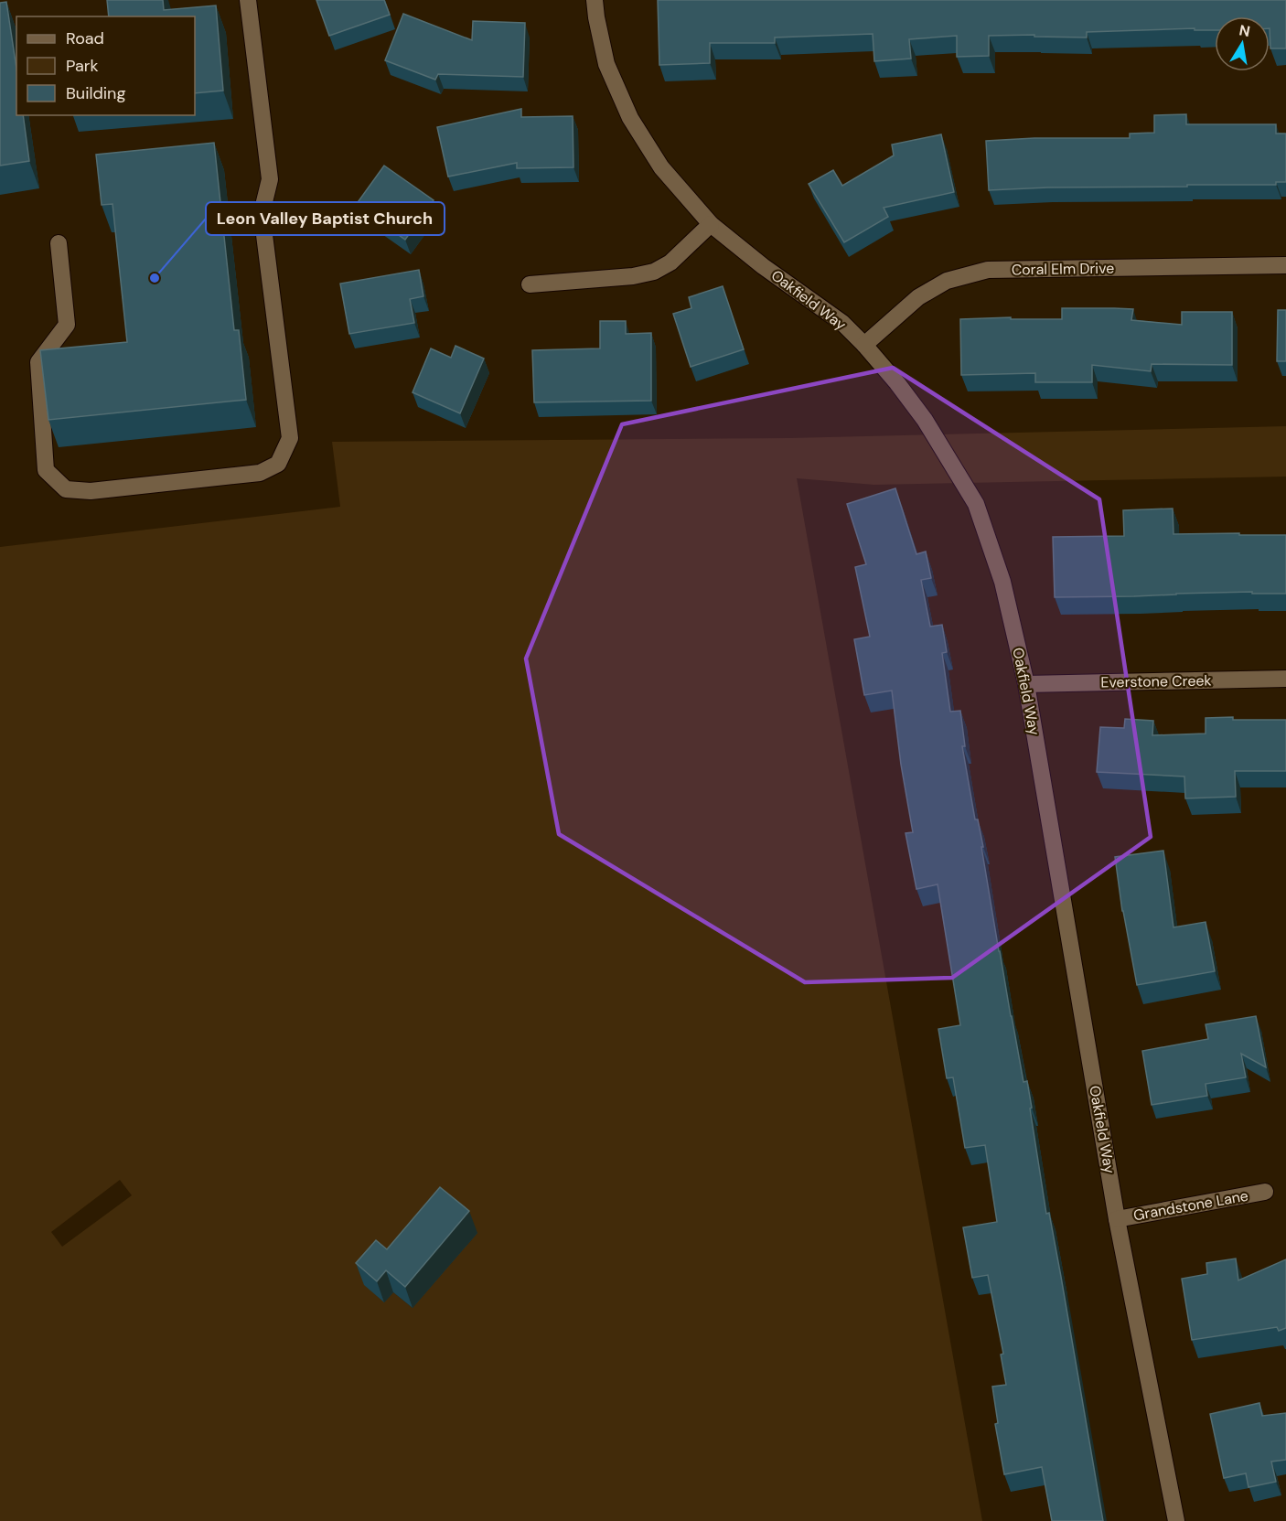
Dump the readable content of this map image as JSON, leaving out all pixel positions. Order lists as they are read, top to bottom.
{
  "streets": {
    "street": [
      "Coral Elm Drive",
      "Oakfield Way",
      "Everstone Creek",
      "Grandstone Lane"
    ]
  },
  "crossings": [
    ["Coral Elm Drive", "Oakfield Way"],
    ["Oakfield Way", "Everstone Creek"],
    ["Oakfield Way", "Grandstone Lane"]
  ],
  "places": ["Leon Valley Baptist Church"],
  "legend": ["Road", "Park", "Building"],
  "north": "top"
}
